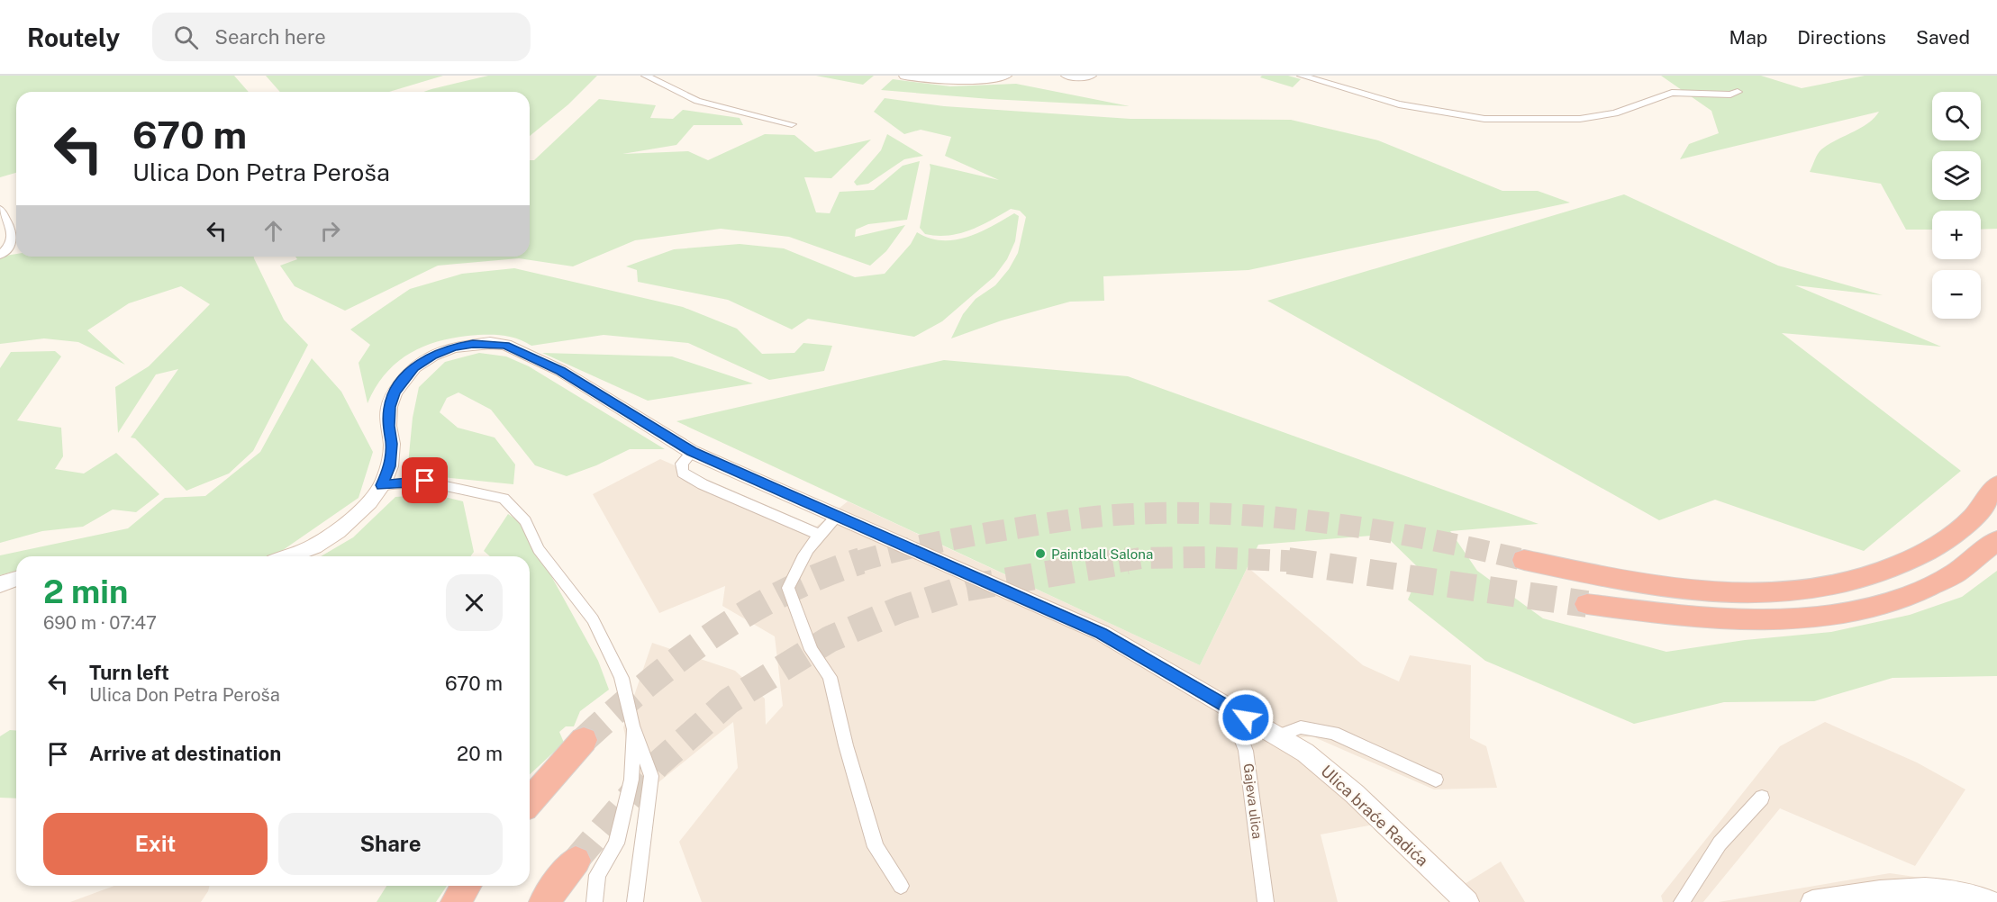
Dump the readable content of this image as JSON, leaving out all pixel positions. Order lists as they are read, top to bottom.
{
  "streets": {
    "main road": ["Ulica braće Radića"],
    "street": ["Gajeva ulica"]
  },
  "crossings": [
    ["Gajeva ulica", "Ulica braće Radića"]
  ],
  "places": ["Paintball Salona"],
  "page": {
    "header": "Routely",
    "search": "Search here",
    "nav": ["Map", "Directions", "Saved"],
    "map_buttons": ["+", "−"],
    "turn": ["670 m", "Ulica Don Petra Peroša"],
    "heading": ["2 min", "690 m · 07:47"],
    "list": [
      {
        "name": "Turn left",
        "note": "Ulica Don Petra Peroša",
        "value": "670 m"
      },
      {
        "name": "Arrive at destination",
        "value": "20 m"
      }
    ],
    "buttons": ["Exit", "Share"]
  }
}
